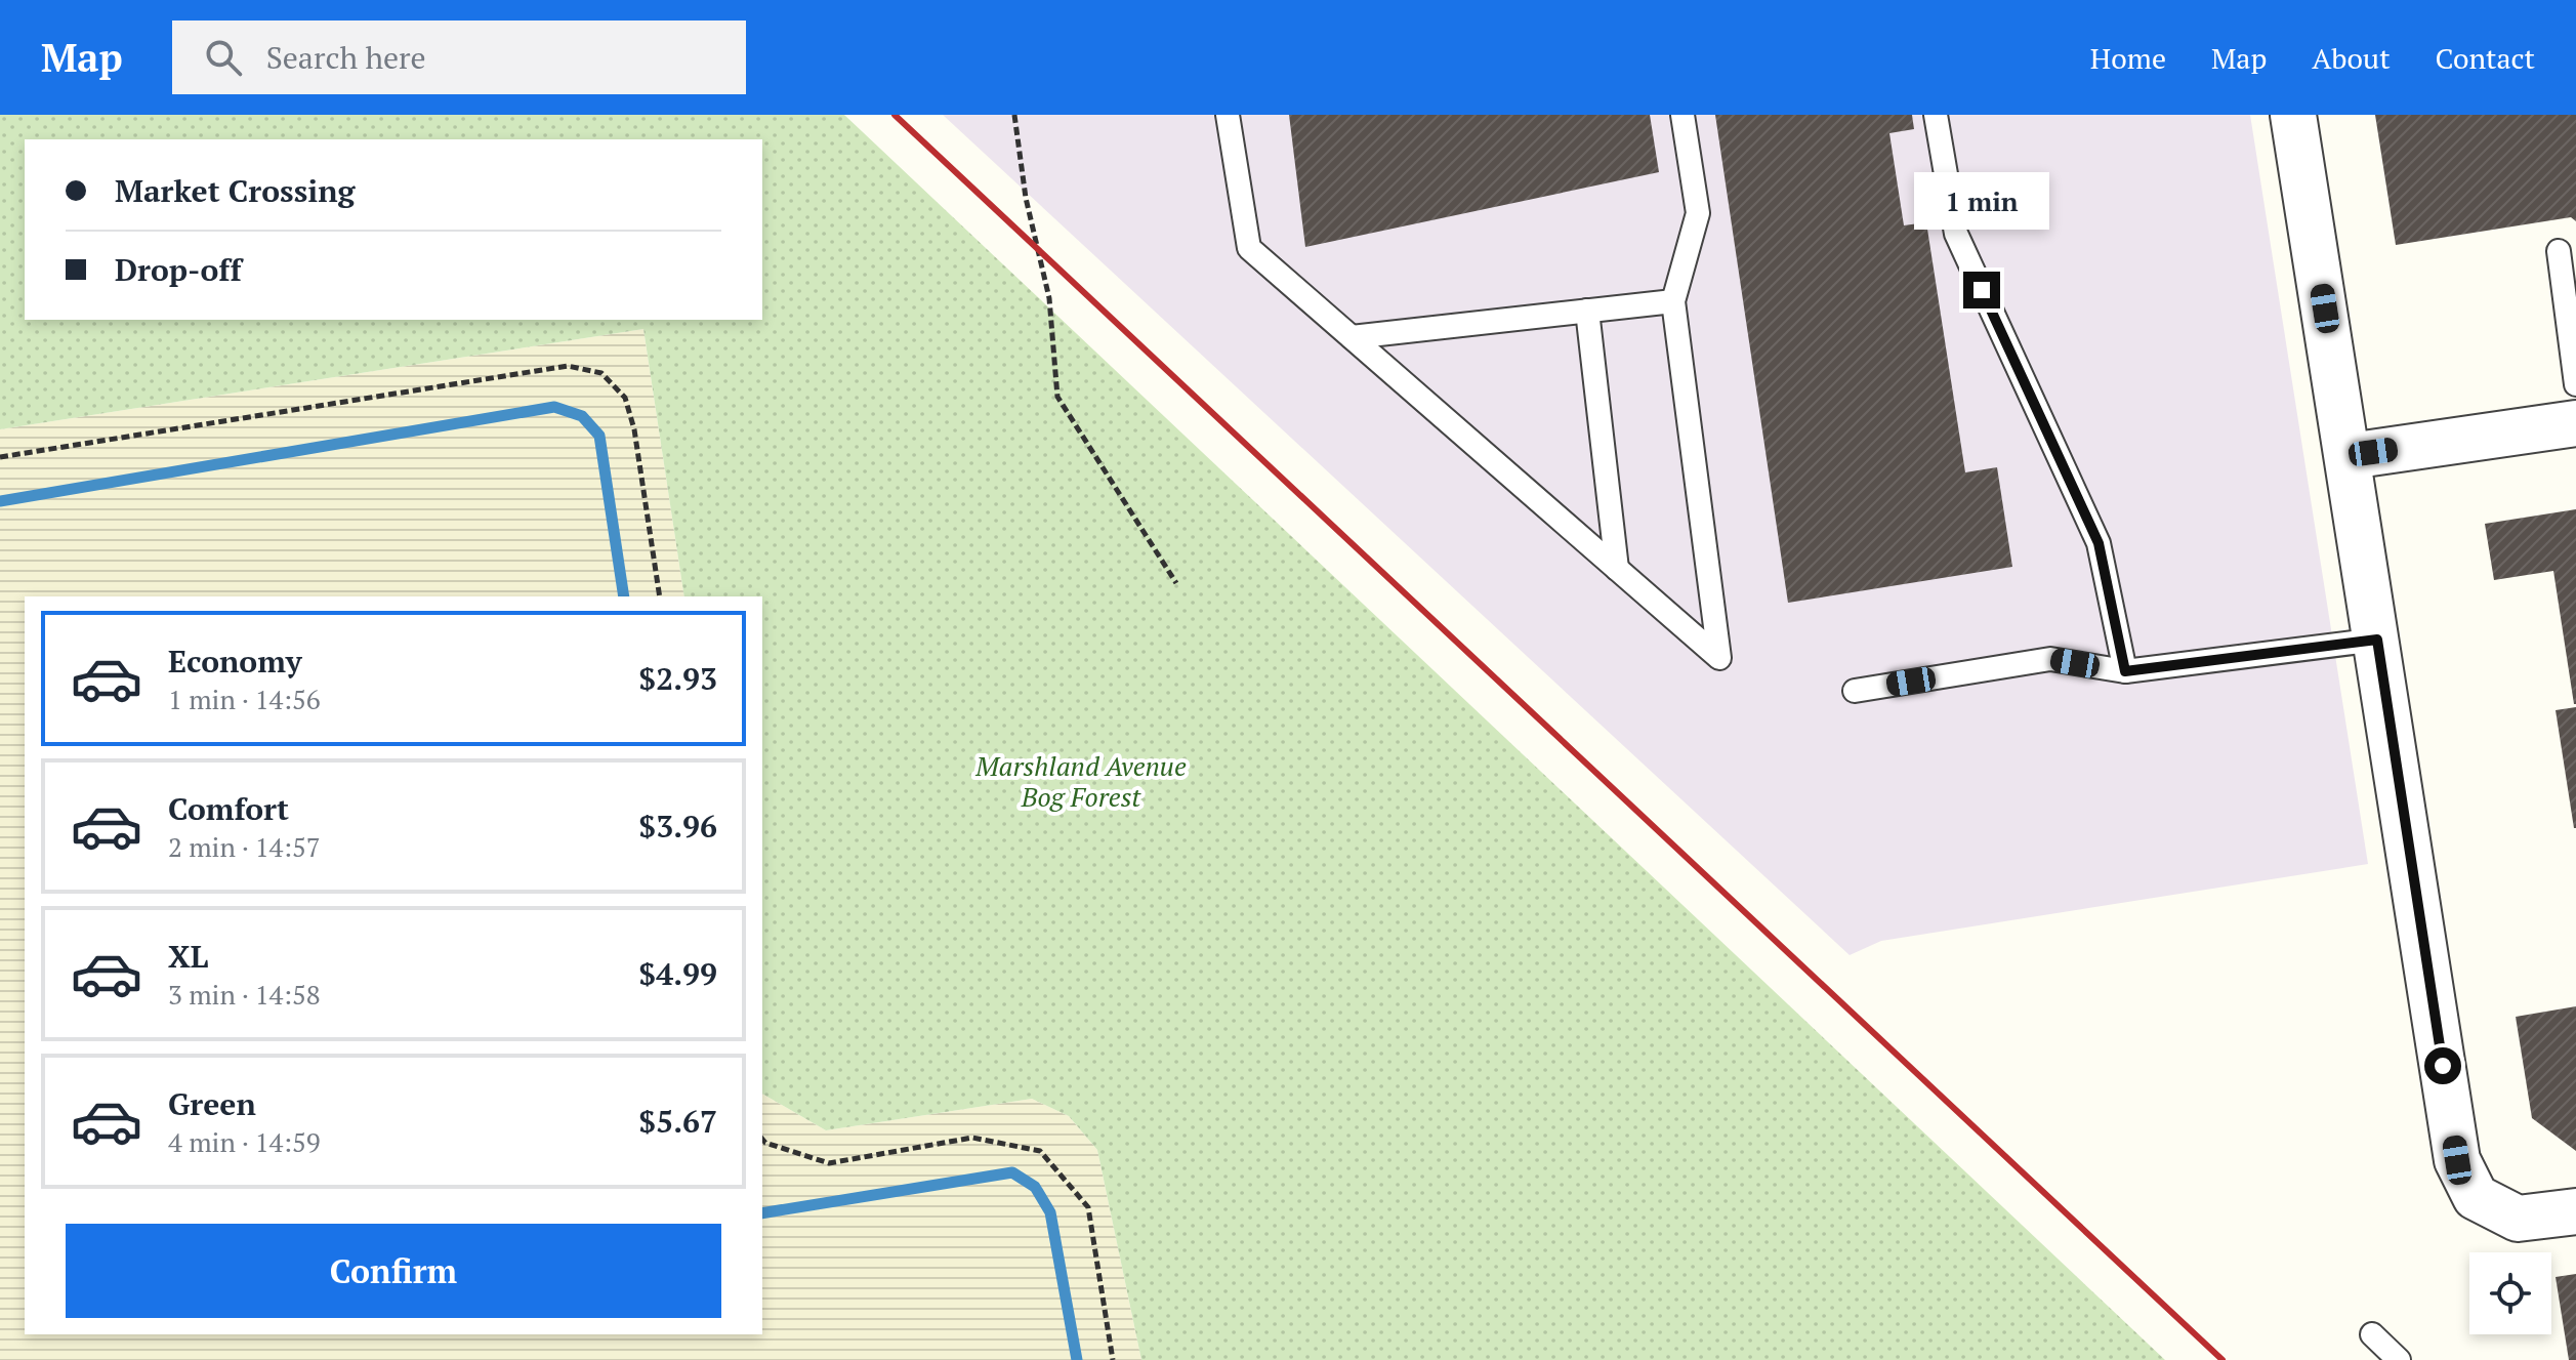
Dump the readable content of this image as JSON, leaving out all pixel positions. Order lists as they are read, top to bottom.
{
  "parks": ["Marshland Avenue Bog Forest"],
  "page": {
    "header": "Map",
    "search": "Search here",
    "nav": [
      "Home",
      "Map",
      "About",
      "Contact"
    ],
    "banner": ["Market Crossing", "Drop-off"],
    "bubble": "1 min",
    "list": [
      {
        "name": "Economy",
        "note": "1 min · 14:56",
        "value": "$2.93"
      },
      {
        "name": "Comfort",
        "note": "2 min · 14:57",
        "value": "$3.96"
      },
      {
        "name": "XL",
        "note": "3 min · 14:58",
        "value": "$4.99"
      },
      {
        "name": "Green",
        "note": "4 min · 14:59",
        "value": "$5.67"
      }
    ],
    "buttons": "Confirm"
  }
}
